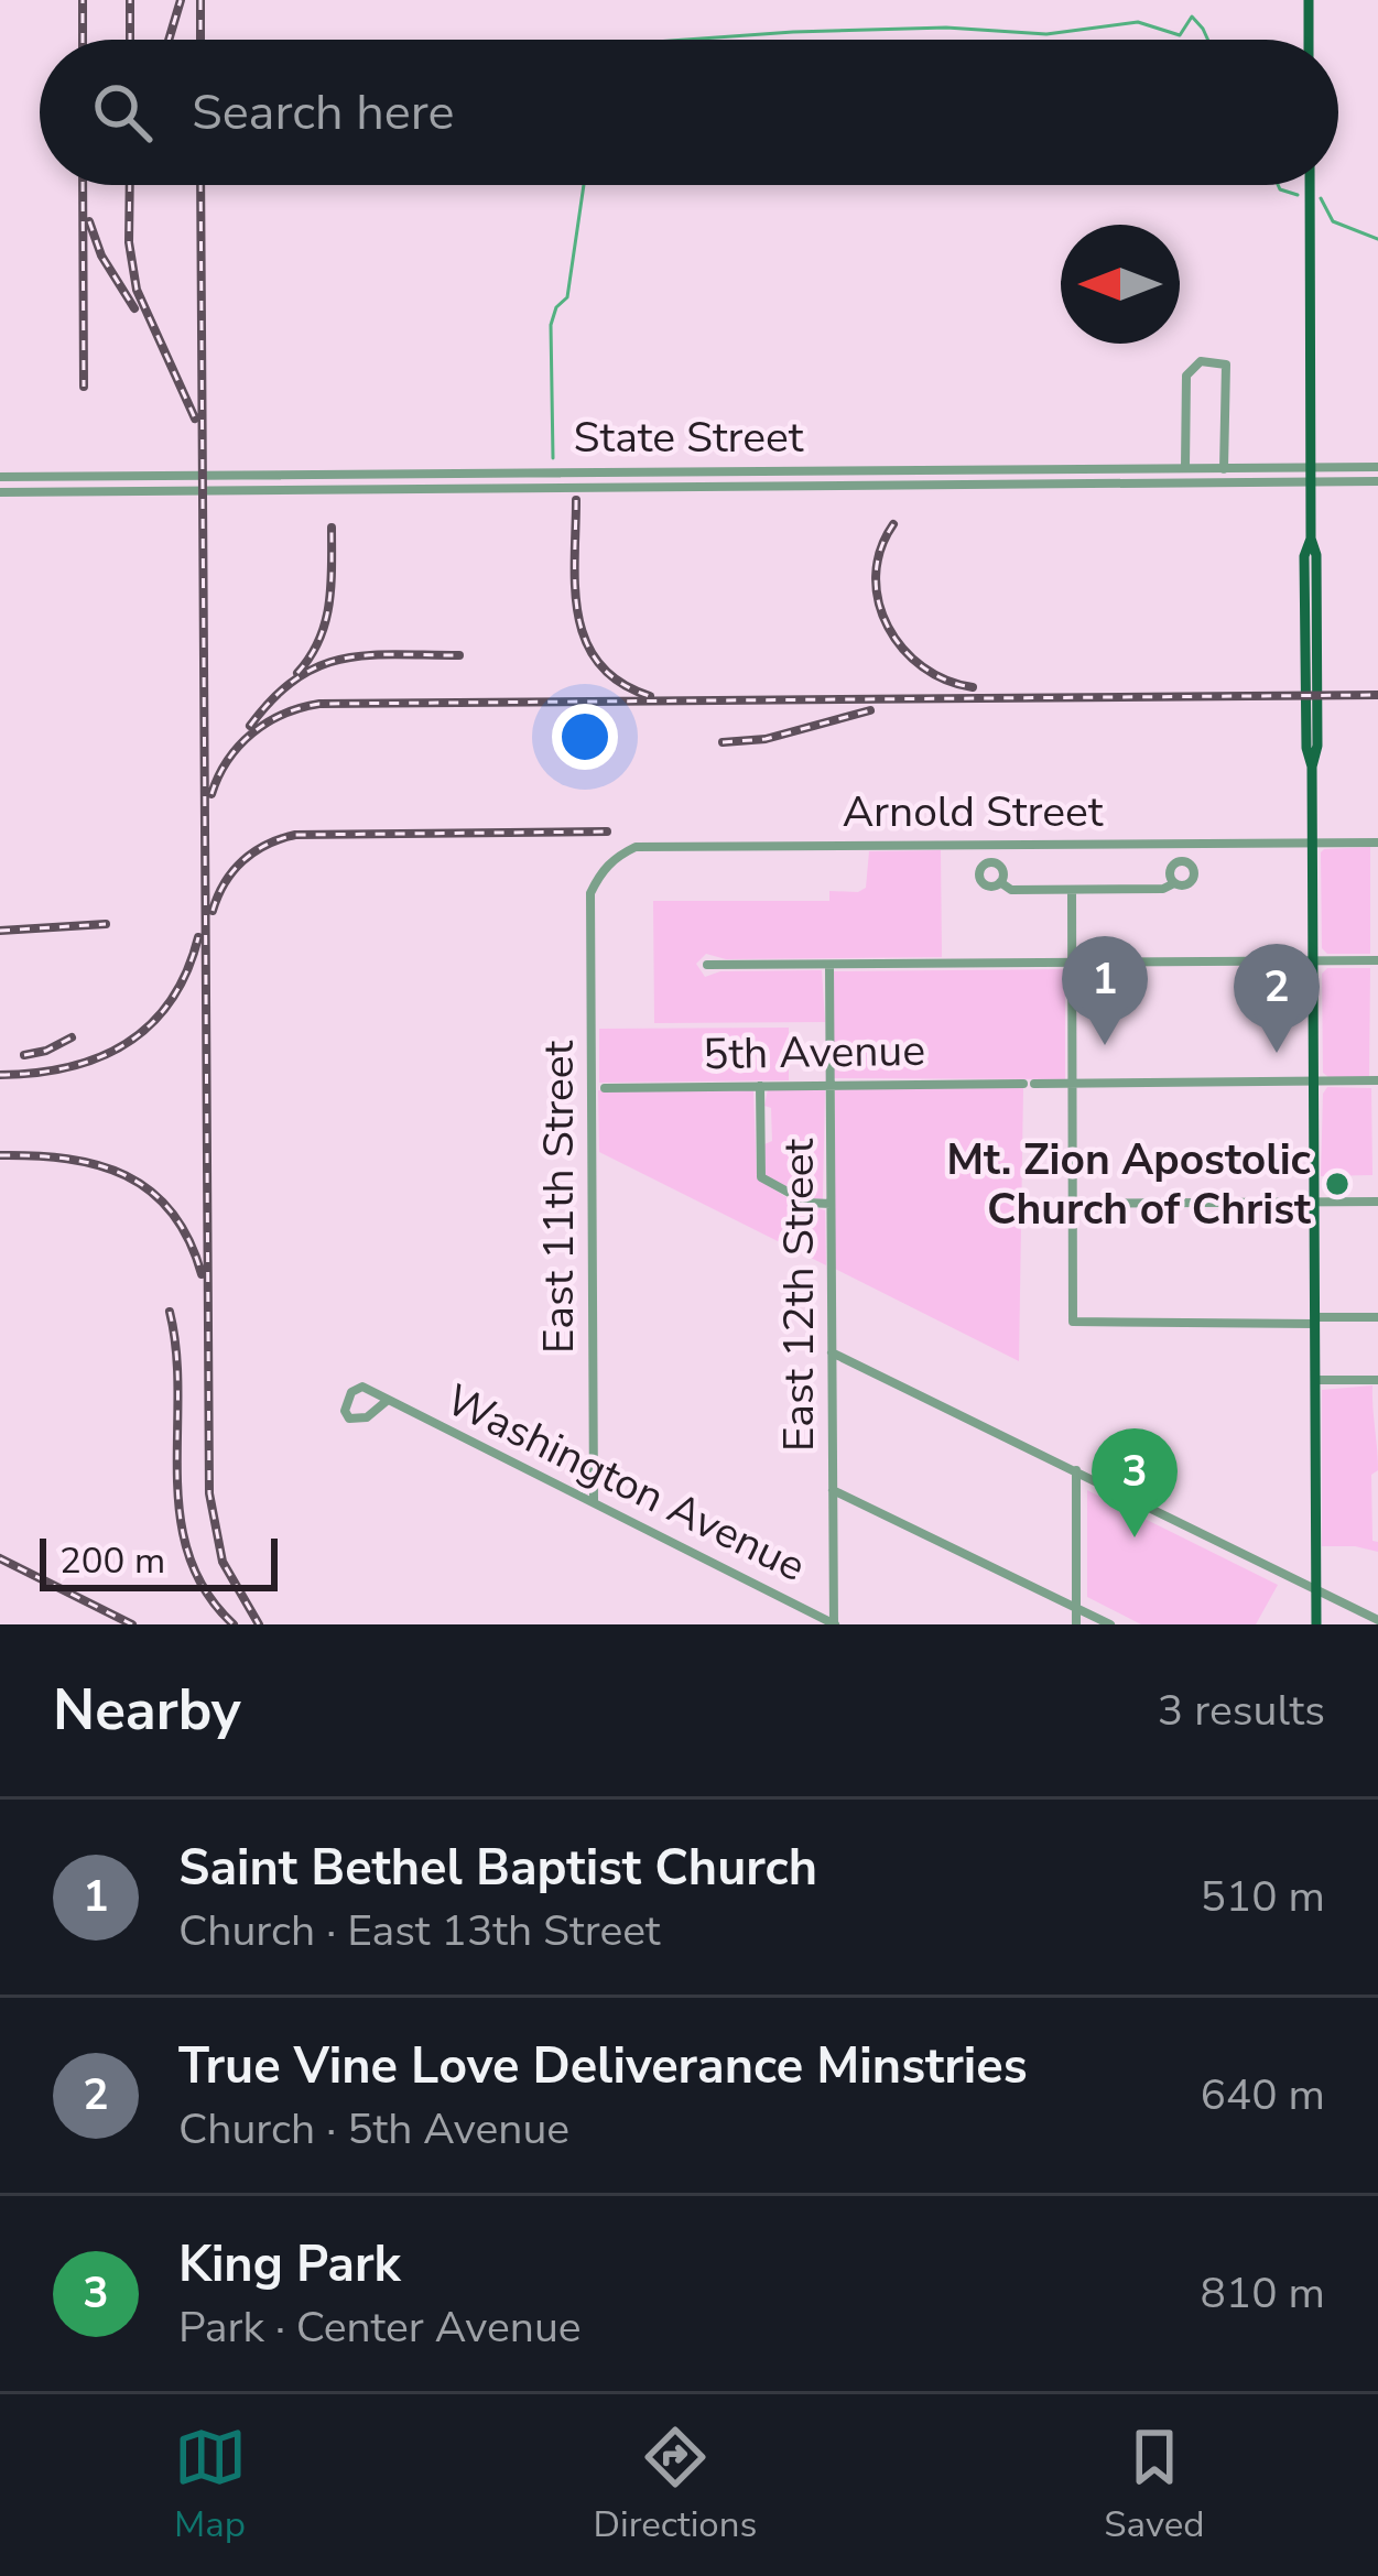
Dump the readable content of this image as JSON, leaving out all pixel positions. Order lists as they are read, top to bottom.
{
  "streets": {
    "street": [
      "State Street",
      "Arnold Street",
      "5th Avenue",
      "East 11th Street",
      "East 12th Street",
      "Washington Avenue"
    ]
  },
  "crossings": [
    ["Arnold Street", "East 11th Street"],
    ["5th Avenue", "East 12th Street"],
    ["East 11th Street", "Washington Avenue"],
    ["East 12th Street", "Washington Avenue"]
  ],
  "places": ["Mt. Zion Apostolic Church of Christ"],
  "scale_bar": "200 m",
  "north": "left",
  "page": {
    "search": "Search here",
    "pins": ["1", "2", "3"],
    "scale": "200 m",
    "heading": ["Nearby", "3 results"],
    "list": [
      {
        "mark": "1",
        "name": "Saint Bethel Baptist Church",
        "note": "Church · East 13th Street",
        "value": "510 m"
      },
      {
        "mark": "2",
        "name": "True Vine Love Deliverance Minstries",
        "note": "Church · 5th Avenue",
        "value": "640 m"
      },
      {
        "mark": "3",
        "name": "King Park",
        "note": "Park · Center Avenue",
        "value": "810 m"
      }
    ],
    "nav": ["Map", "Directions", "Saved"]
  }
}
